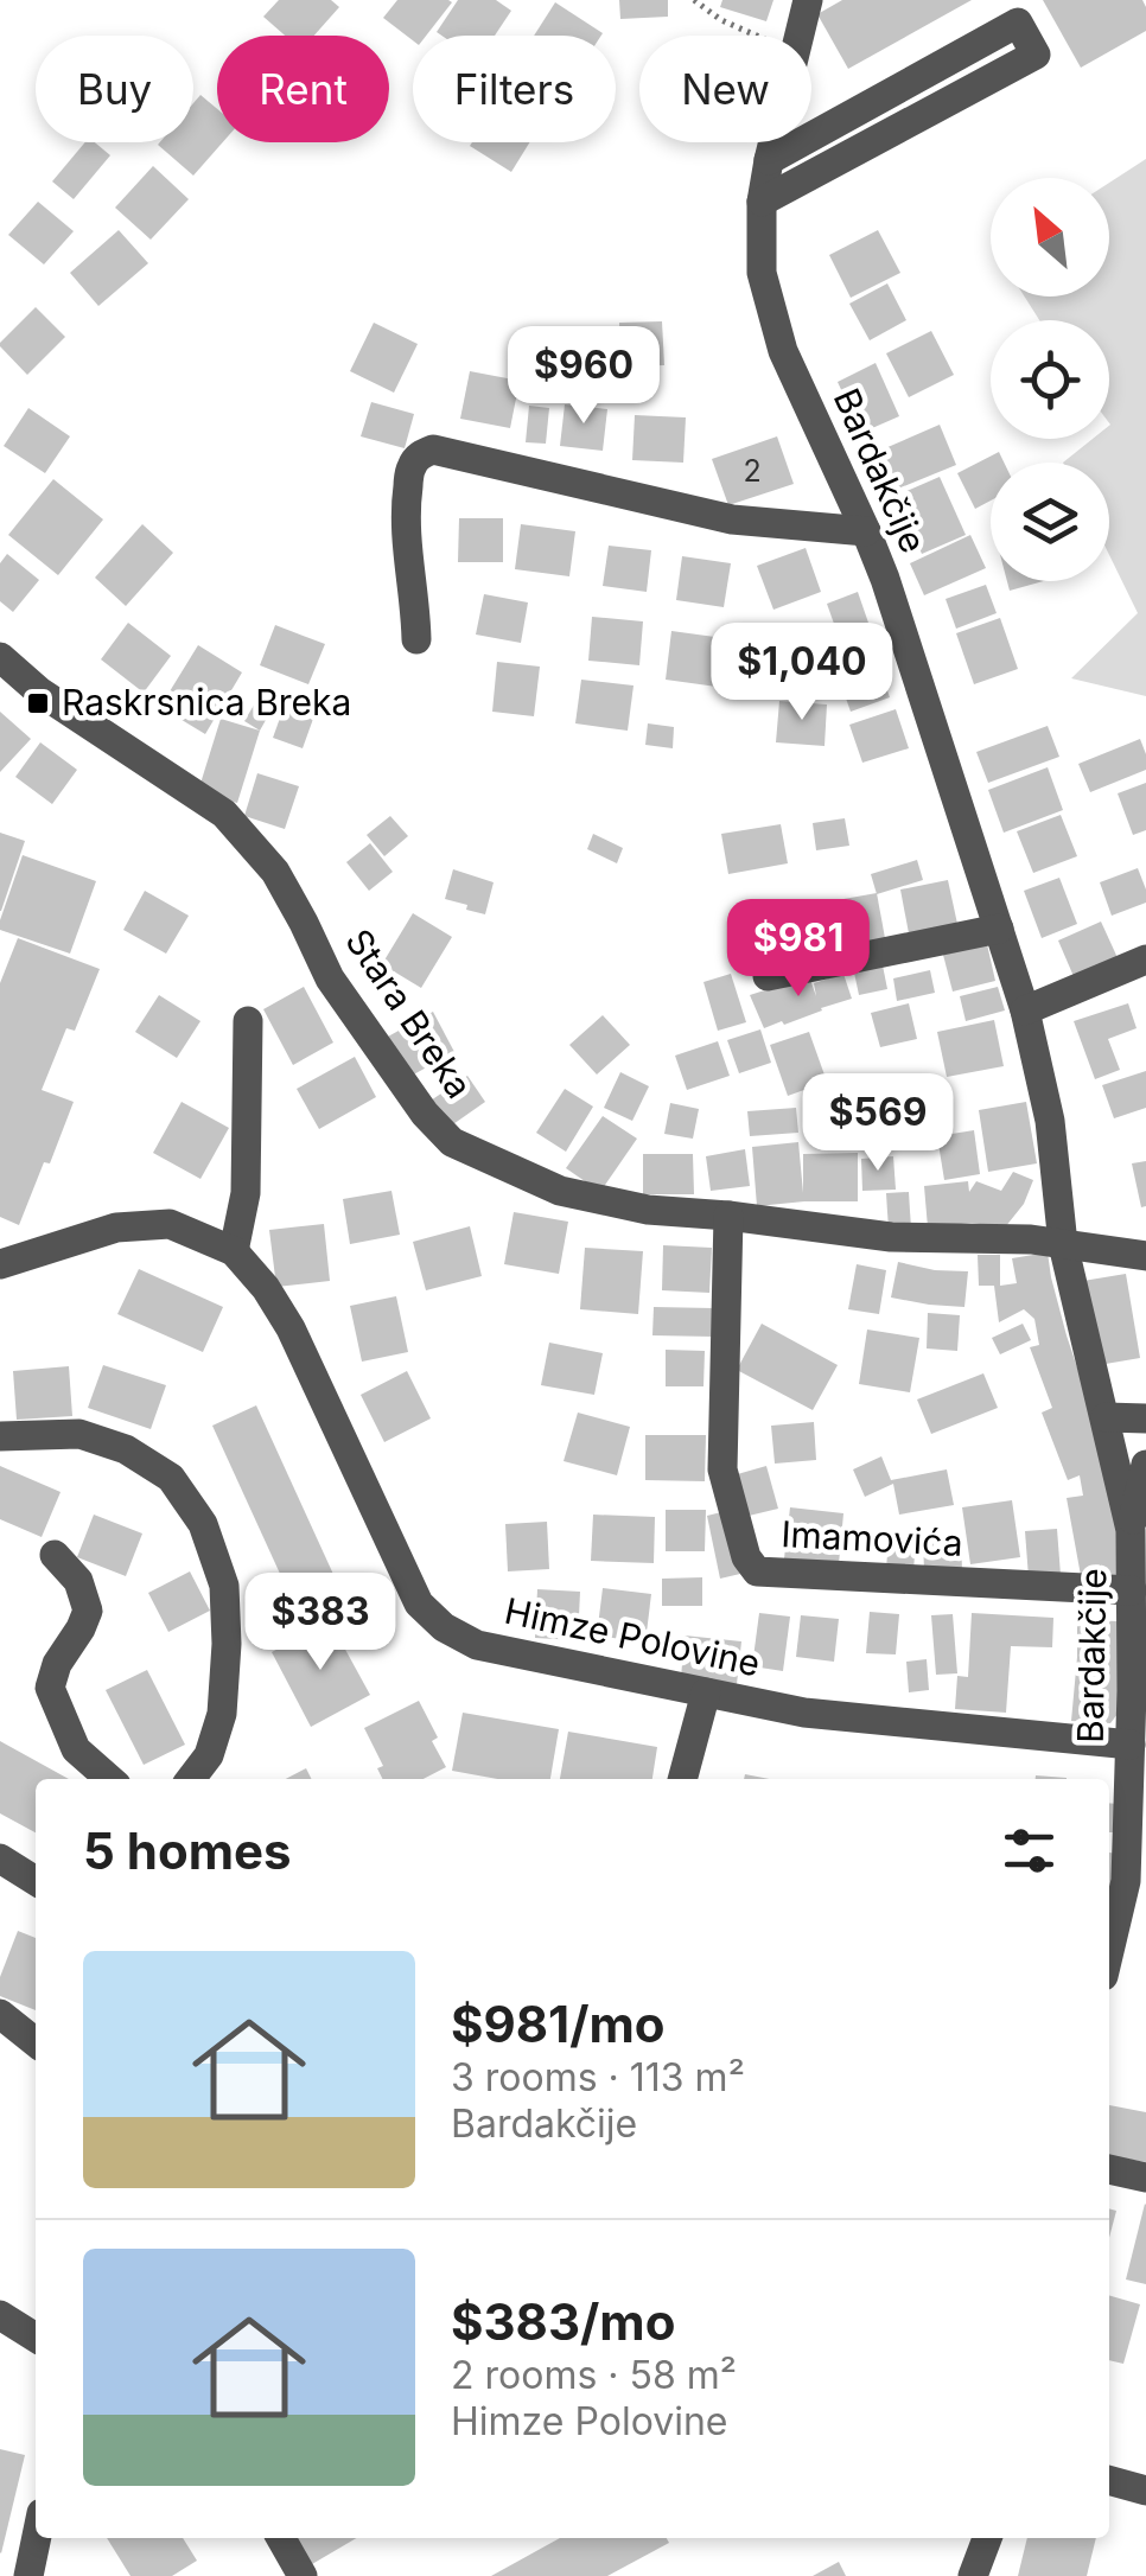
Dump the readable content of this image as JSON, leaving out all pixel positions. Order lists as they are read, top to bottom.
{
  "streets": {
    "street": [
      "Bardakčije",
      "Stara Breka",
      "Imamovića",
      "Himze Polovine"
    ]
  },
  "crossings": [
    ["Bardakčije", "Stara Breka"],
    ["Bardakčije", "Imamovića"],
    ["Bardakčije", "Himze Polovine"],
    ["Stara Breka", "Imamovića"]
  ],
  "places": {
    "transit": ["Raskrsnica Breka"]
  },
  "house_numbers": ["2"],
  "north": "top left",
  "page": {
    "chip": [
      "Buy",
      "Rent",
      "Filters",
      "New"
    ],
    "price": [
      "$960",
      "$1,040",
      "$981",
      "$569",
      "$383"
    ],
    "heading": "5 homes",
    "list": [
      {
        "name": "$981/mo",
        "note": "3 rooms · 113 m² · Bardakčije"
      },
      {
        "name": "$383/mo",
        "note": "2 rooms · 58 m² · Himze Polovine"
      }
    ]
  }
}
